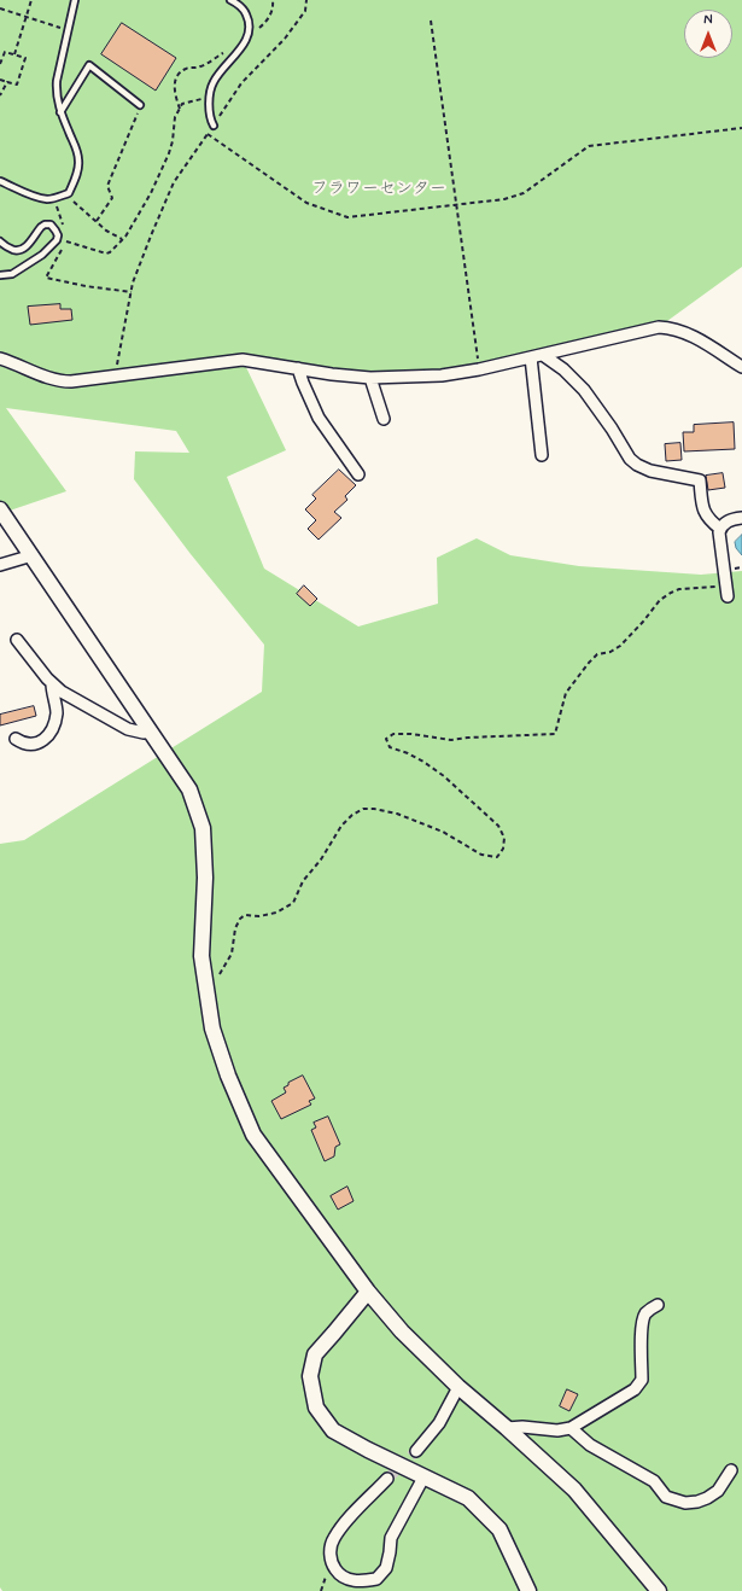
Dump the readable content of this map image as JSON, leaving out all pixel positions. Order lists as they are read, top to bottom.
{
  "parks": ["フラワーセンター"],
  "north": "top"
}
